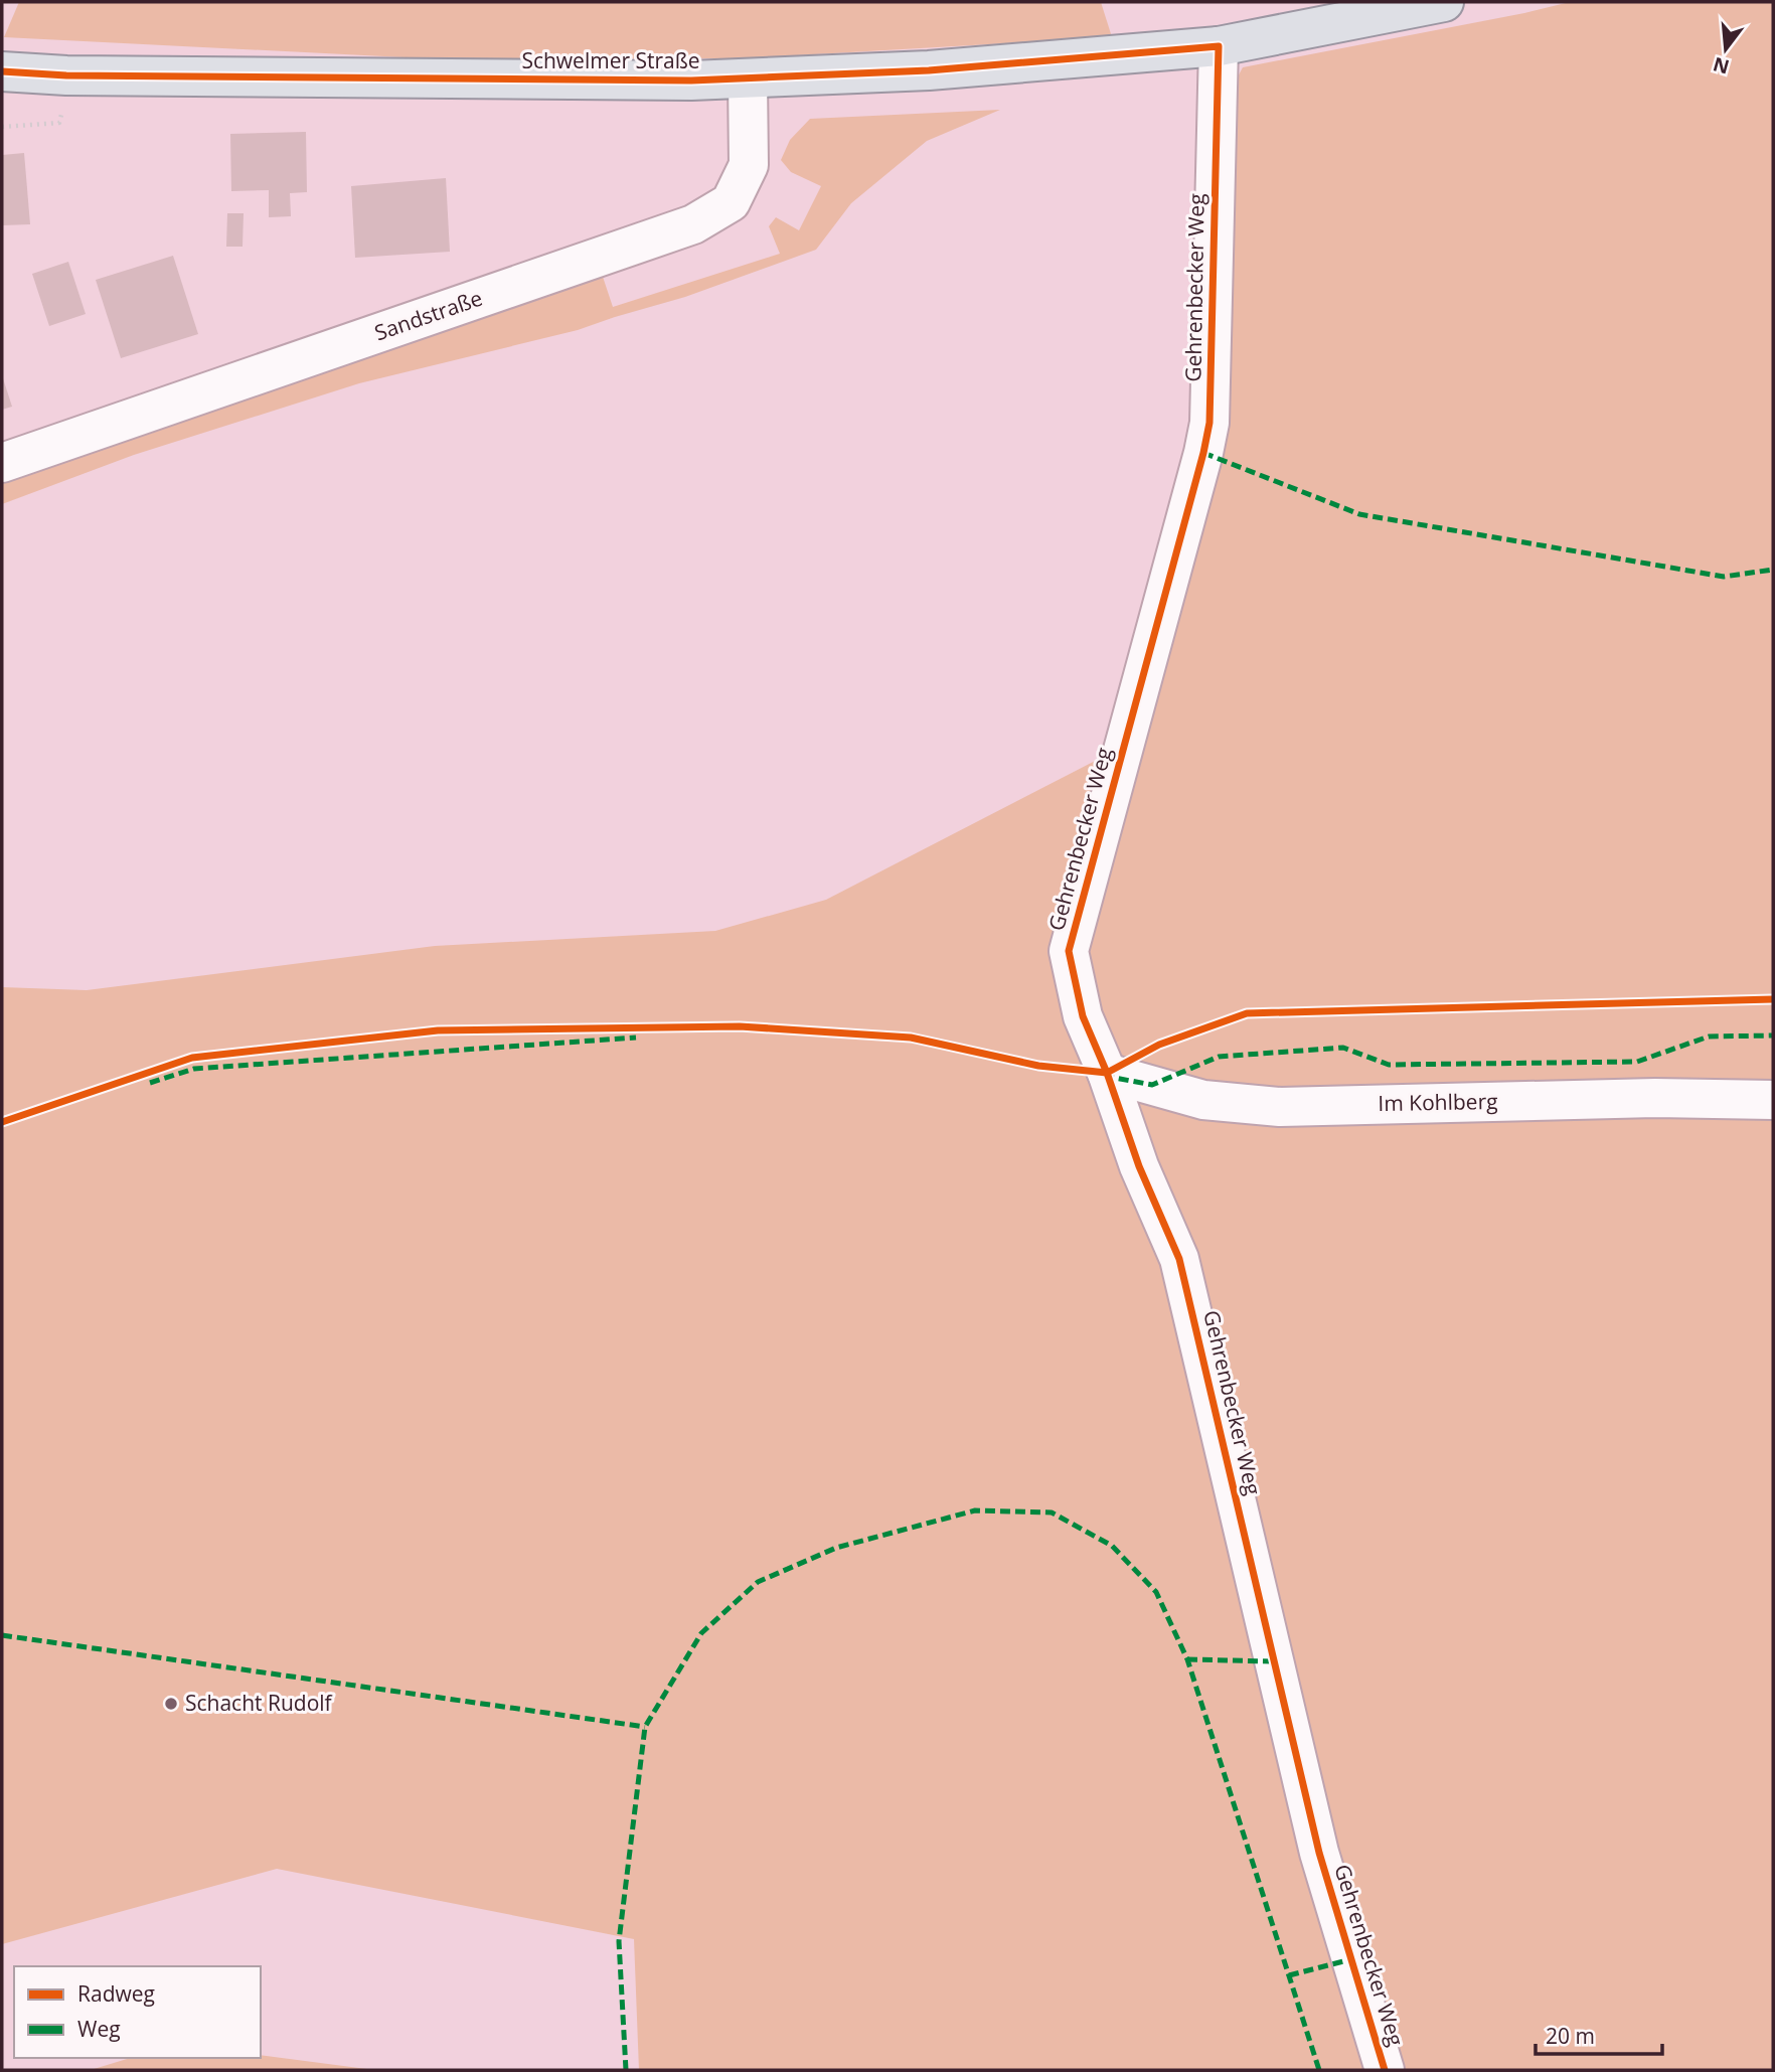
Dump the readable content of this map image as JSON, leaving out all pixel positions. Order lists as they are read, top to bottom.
{
  "streets": {
    "main road": ["Schwelmer Straße"],
    "street": ["Gehrenbecker Weg", "Sandstraße", "Im Kohlberg"]
  },
  "crossings": [
    ["Schwelmer Straße", "Gehrenbecker Weg"],
    ["Schwelmer Straße", "Sandstraße"],
    ["Gehrenbecker Weg", "Im Kohlberg"]
  ],
  "places": ["Schacht Rudolf"],
  "legend": ["Radweg", "Weg"],
  "scale_bar": "20 m",
  "north": "bottom"
}
